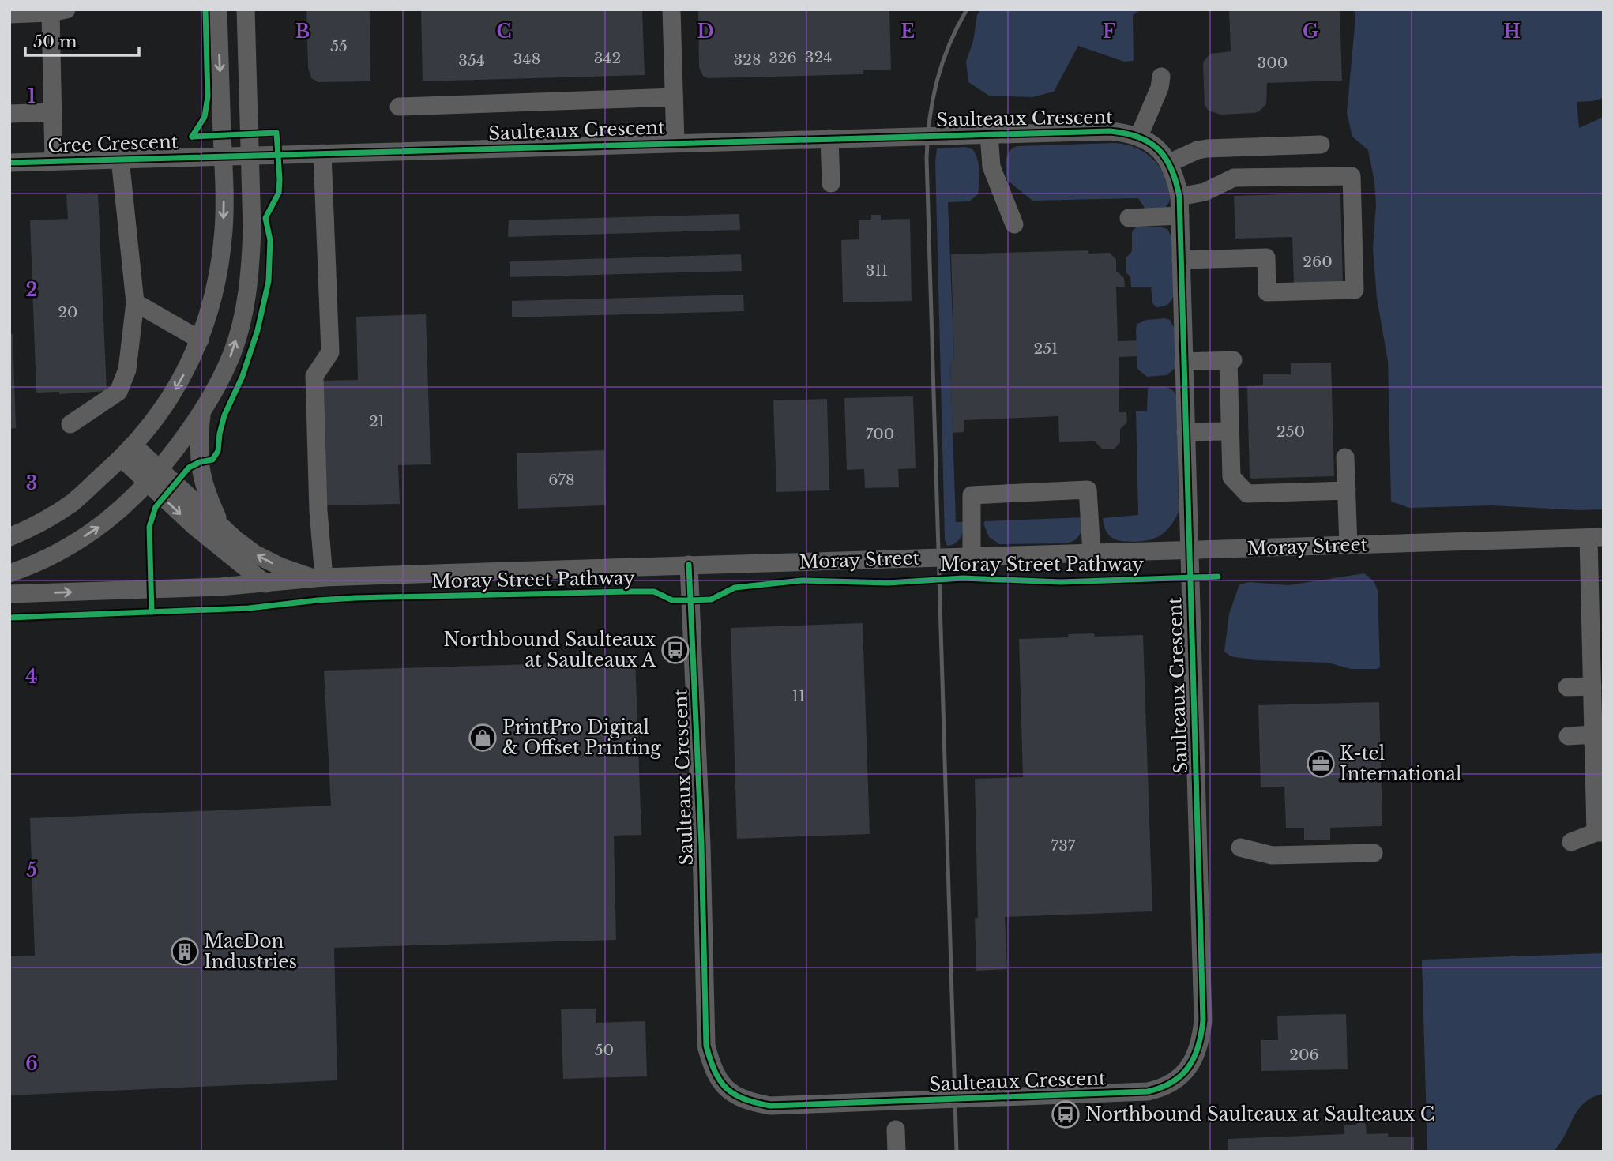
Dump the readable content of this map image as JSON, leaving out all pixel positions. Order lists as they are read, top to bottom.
{
  "streets": {
    "street": ["Saulteaux Crescent", "Cree Crescent", "Moray Street"],
    "cycle path": ["Moray Street Pathway"]
  },
  "crossings": [
    ["Saulteaux Crescent", "Cree Crescent"],
    ["Saulteaux Crescent", "Moray Street"]
  ],
  "places": {
    "bus stop": ["Northbound Saulteaux at Saulteaux A", "Northbound Saulteaux at Saulteaux C"],
    "shop": ["PrintPro Digital & Offset Printing"],
    "office": ["K-tel International"],
    "building": ["MacDon Industries"]
  },
  "house_numbers": [
    "55",
    "324",
    "342",
    "326",
    "348",
    "328",
    "354",
    "300",
    "260",
    "311",
    "20",
    "251",
    "21",
    "250",
    "700",
    "678",
    "11",
    "737",
    "50",
    "206"
  ],
  "scale_bar": "50 m",
  "grid": {
    "columns": [
      "B",
      "C",
      "D",
      "E",
      "F",
      "G",
      "H"
    ],
    "rows": [
      "1",
      "2",
      "3",
      "4",
      "5",
      "6"
    ]
  }
}
